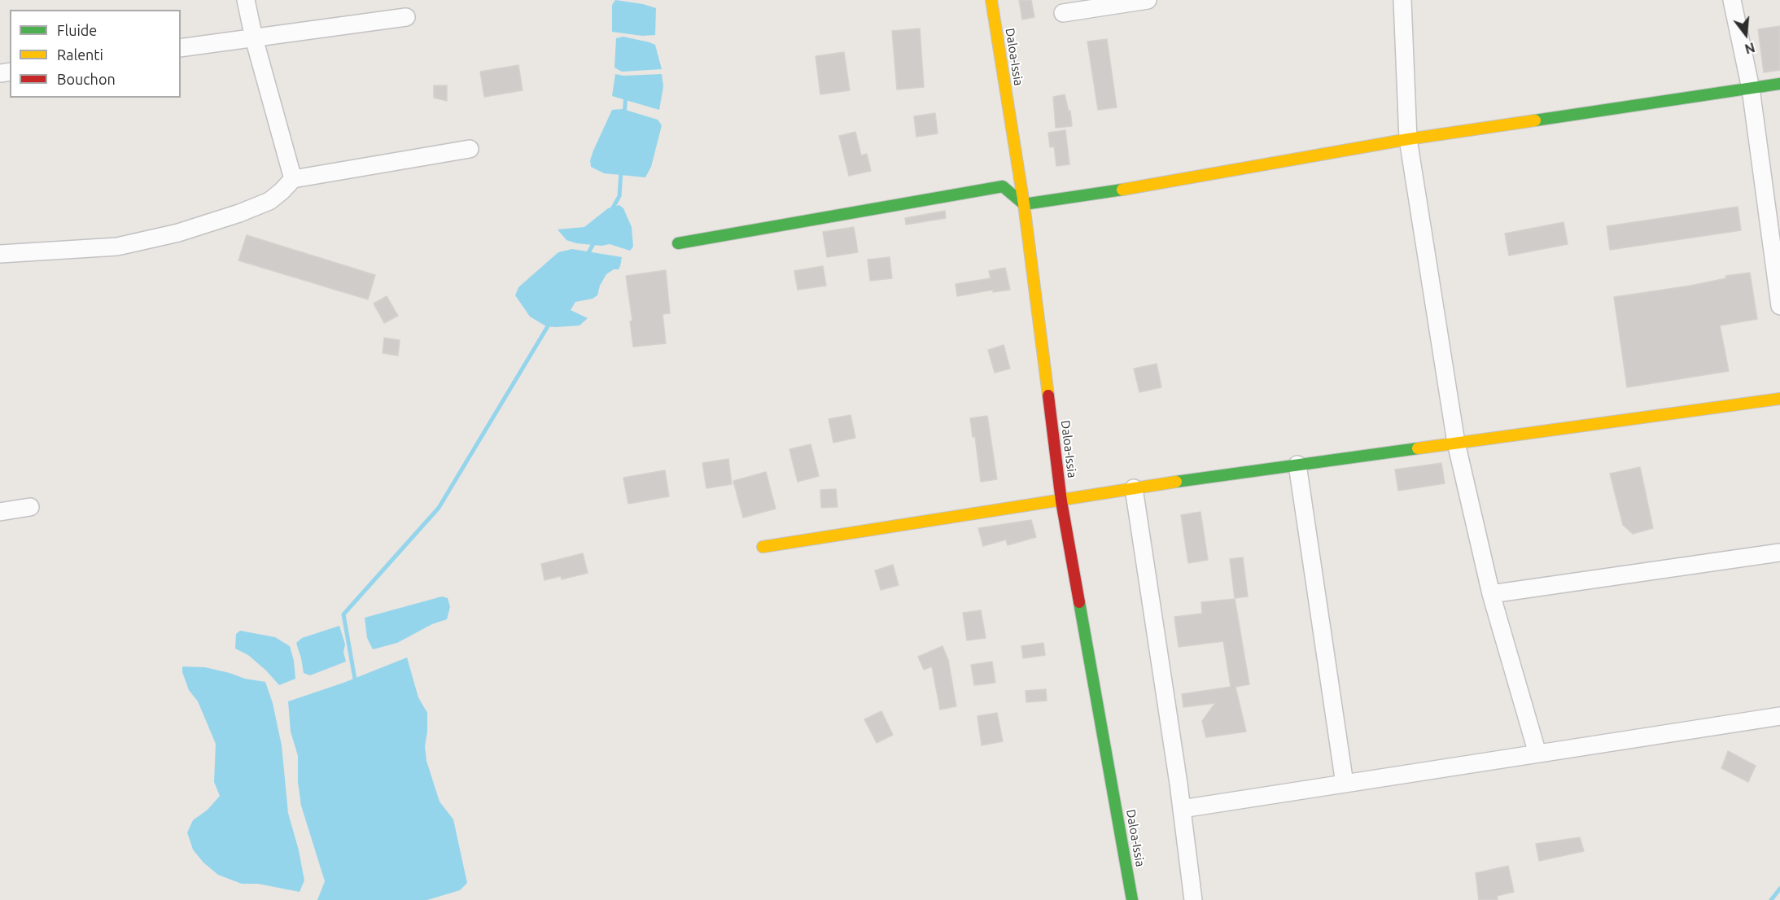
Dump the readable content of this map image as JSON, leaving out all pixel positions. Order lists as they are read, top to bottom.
{
  "streets": {
    "street": ["Daloa-Issia"]
  },
  "legend": ["Fluide", "Ralenti", "Bouchon"],
  "north": "bottom"
}
